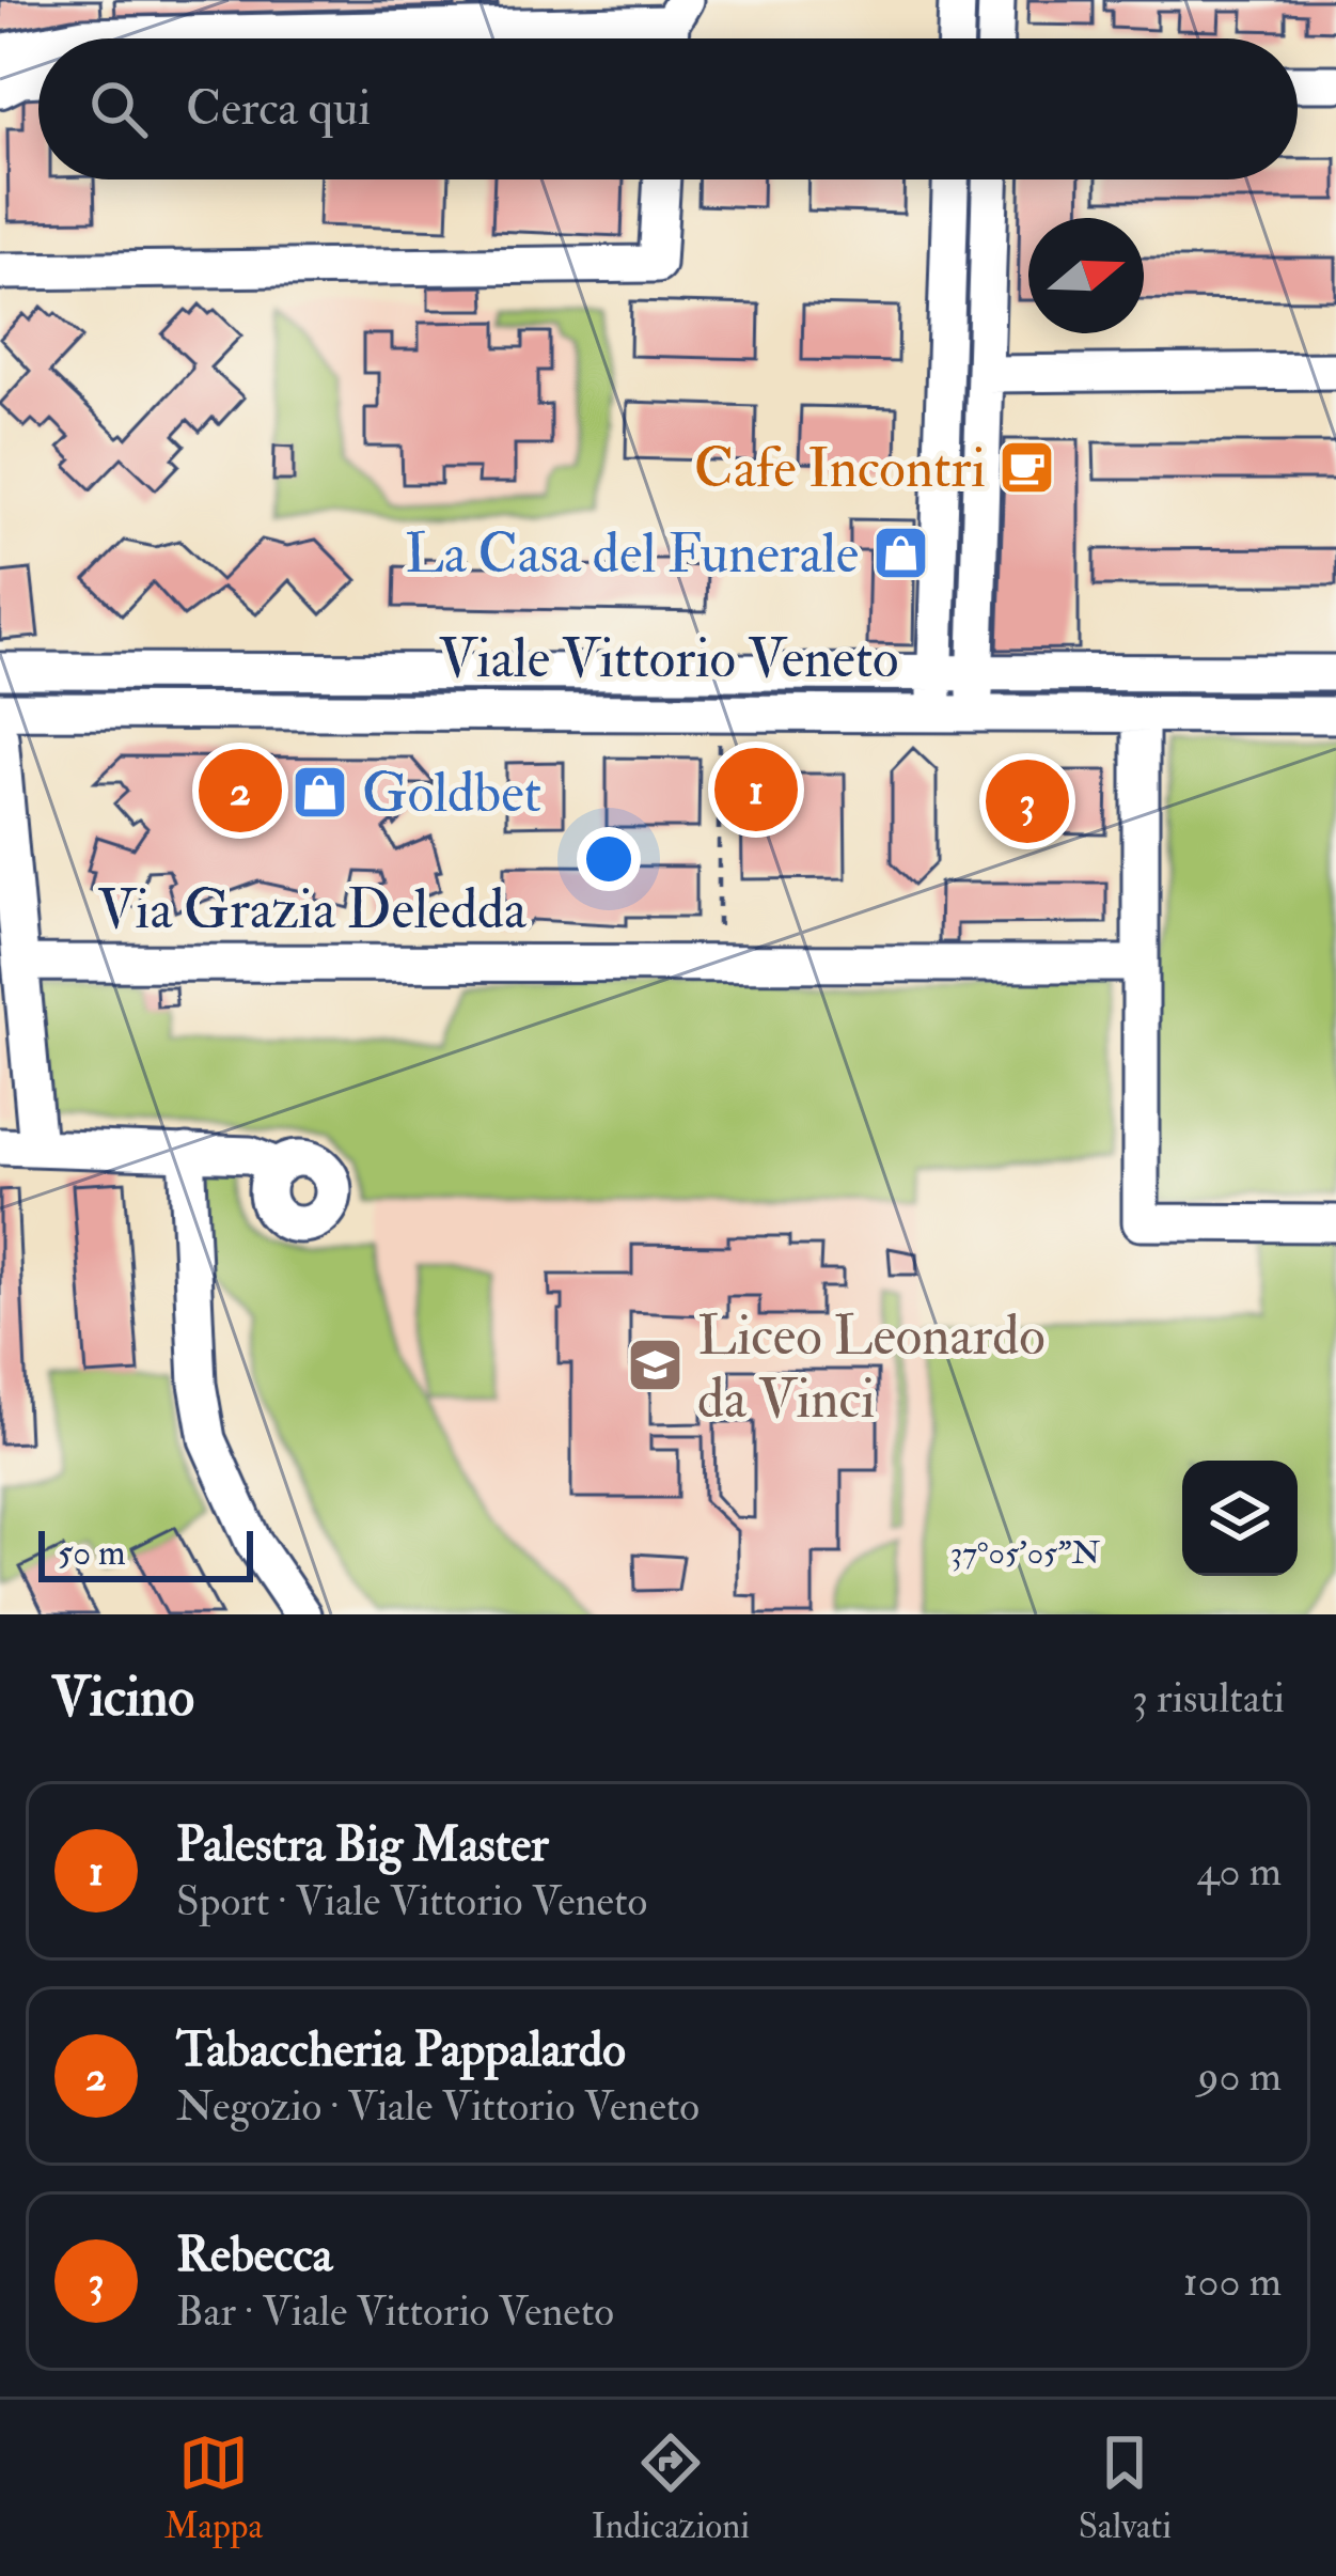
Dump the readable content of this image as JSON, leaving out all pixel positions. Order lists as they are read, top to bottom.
{
  "streets": {
    "street": ["Viale Vittorio Veneto", "Via Grazia Deledda"]
  },
  "places": {
    "cafe": ["Cafe Incontri"],
    "shop": ["La Casa del Funerale", "Goldbet"],
    "school or university": ["Liceo Leonardo da Vinci"]
  },
  "scale_bar": "50 m",
  "north": "right",
  "page": {
    "search": "Cerca qui",
    "pins": ["1", "2", "3"],
    "scale": "50 m",
    "heading": ["Vicino", "3 risultati"],
    "list": [
      {
        "mark": "1",
        "name": "Palestra Big Master",
        "note": "Sport · Viale Vittorio Veneto",
        "value": "40 m"
      },
      {
        "mark": "2",
        "name": "Tabaccheria Pappalardo",
        "note": "Negozio · Viale Vittorio Veneto",
        "value": "90 m"
      },
      {
        "mark": "3",
        "name": "Rebecca",
        "note": "Bar · Viale Vittorio Veneto",
        "value": "100 m"
      }
    ],
    "nav": ["Mappa", "Indicazioni", "Salvati"]
  },
  "coordinates": ["37°05'05\"N"]
}
